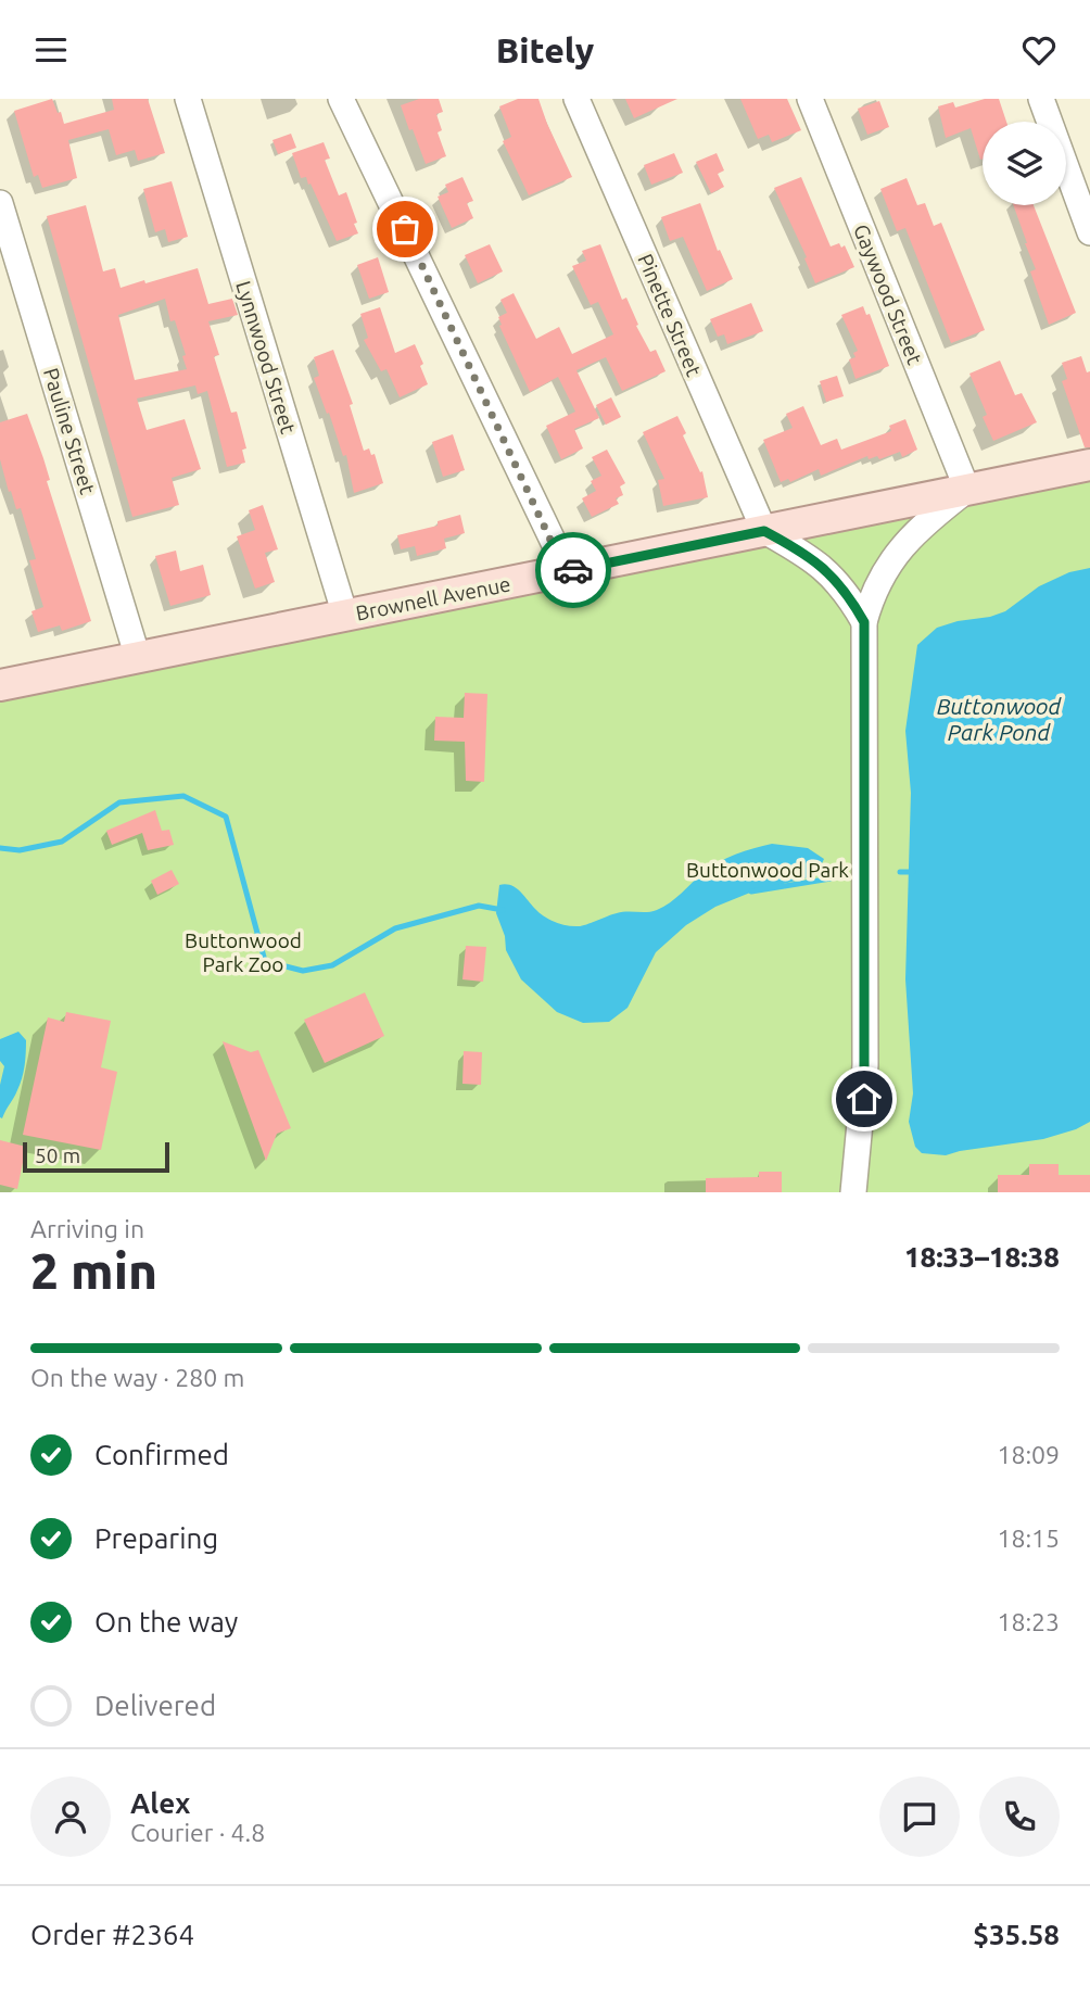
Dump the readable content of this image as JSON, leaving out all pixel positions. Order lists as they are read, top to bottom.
{
  "streets": {
    "main road": ["Brownell Avenue"],
    "street": [
      "Gaywood Street",
      "Pinette Street",
      "Lynnwood Street",
      "Pauline Street"
    ]
  },
  "crossings": [
    ["Gaywood Street", "Brownell Avenue"],
    ["Pinette Street", "Brownell Avenue"],
    ["Lynnwood Street", "Brownell Avenue"],
    ["Pauline Street", "Brownell Avenue"]
  ],
  "water": ["Buttonwood Park Pond"],
  "parks": ["Buttonwood Park", "Buttonwood Park Zoo"],
  "scale_bar": "50 m",
  "page": {
    "header": "Bitely",
    "scale": "50 m",
    "heading": ["2 min", "Arriving in", "18:33–18:38"],
    "panel": [
      "Alex",
      "Courier · 4.8",
      "Order #2364",
      "$35.58"
    ],
    "bar": "On the way · 280 m",
    "list": [
      ["Confirmed", "18:09"],
      ["Preparing", "18:15"],
      ["On the way", "18:23"],
      "Delivered"
    ]
  }
}
